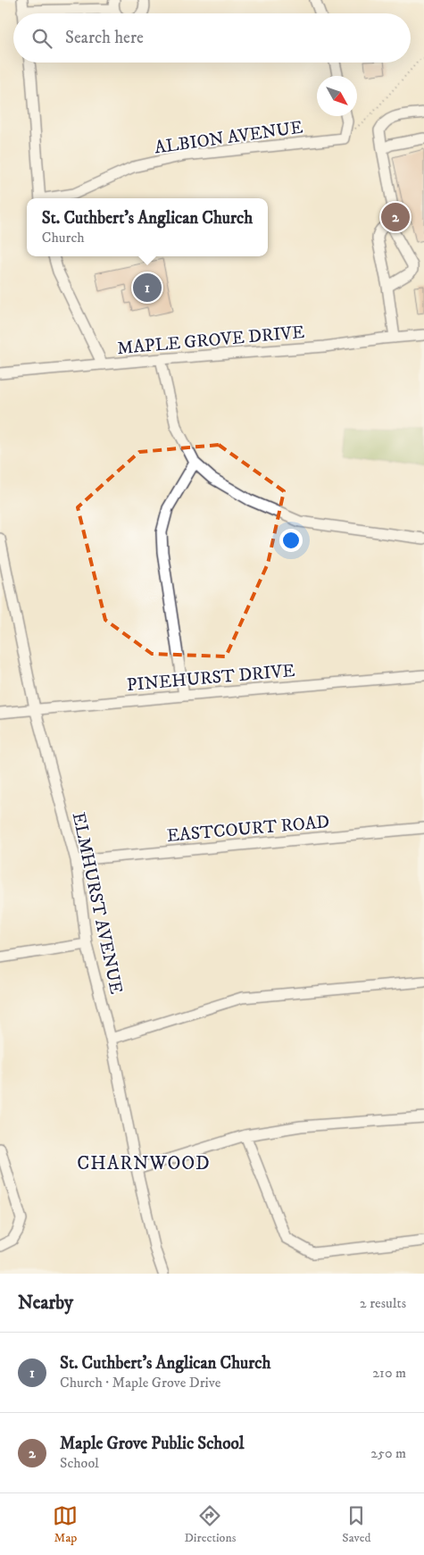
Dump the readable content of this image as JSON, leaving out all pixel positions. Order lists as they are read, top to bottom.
{
  "streets": {
    "street": [
      "ALBION AVENUE",
      "MAPLE GROVE DRIVE",
      "PINEHURST DRIVE",
      "EASTCOURT ROAD",
      "ELMHURST AVENUE"
    ]
  },
  "crossings": [
    ["PINEHURST DRIVE", "ELMHURST AVENUE"],
    ["EASTCOURT ROAD", "ELMHURST AVENUE"]
  ],
  "districts": ["CHARNWOOD"],
  "north": "bottom right",
  "page": {
    "search": "Search here",
    "popup": ["St. Cuthbert's Anglican Church", "Church"],
    "pins": ["2", "1"],
    "heading": ["Nearby", "2 results"],
    "list": [
      {
        "mark": "1",
        "name": "St. Cuthbert's Anglican Church",
        "note": "Church · Maple Grove Drive",
        "value": "210 m"
      },
      {
        "mark": "2",
        "name": "Maple Grove Public School",
        "note": "School",
        "value": "250 m"
      }
    ],
    "nav": ["Map", "Directions", "Saved"]
  }
}
